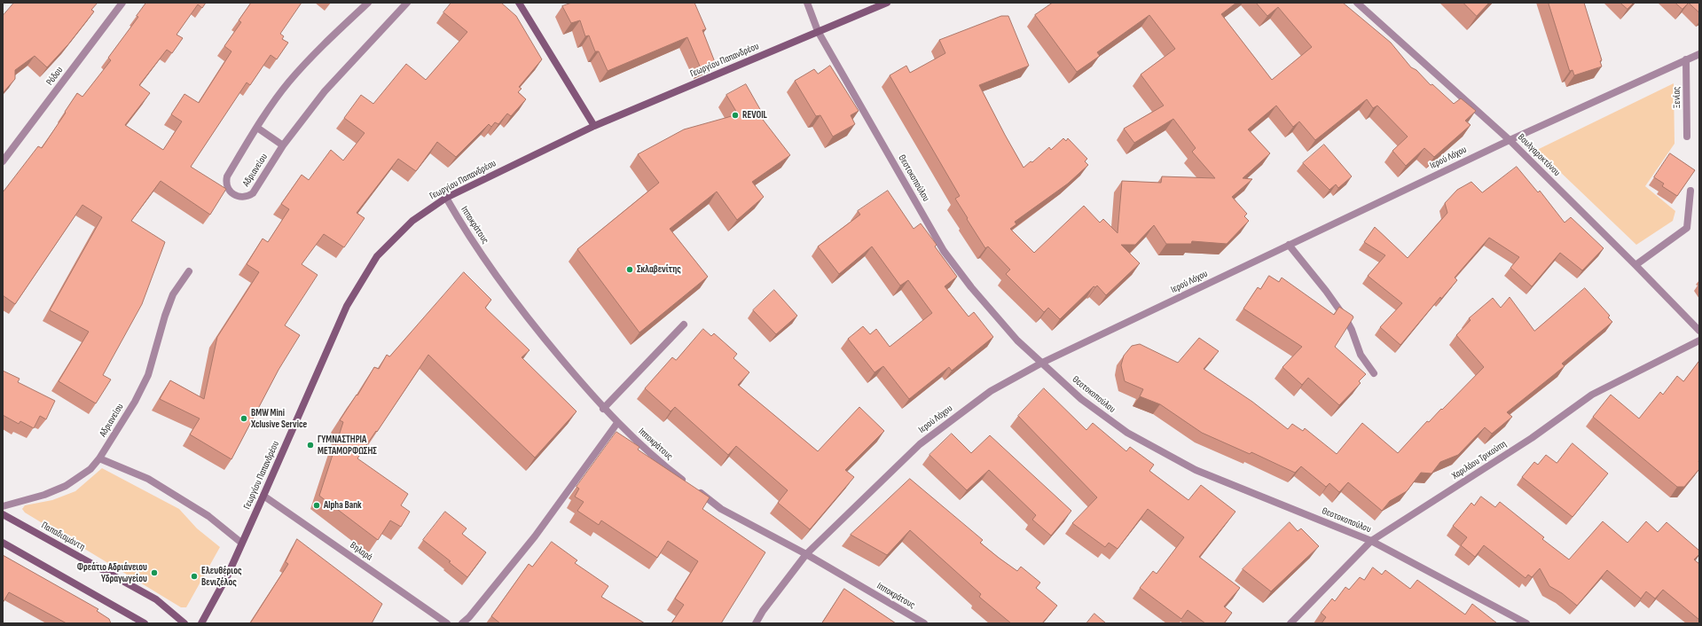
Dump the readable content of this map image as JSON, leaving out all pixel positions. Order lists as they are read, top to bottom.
{
  "streets": {
    "main road": ["Γεωργίου Παπανδρέου", "Παπαδιαμάντη"],
    "street": [
      "Ρόδου",
      "Ξενίας",
      "Βουλγαροκτόνου",
      "Ιερού Λόχου",
      "Αδριανείου",
      "Θεοτοκοπούλου",
      "Ιπποκράτους",
      "Χαριλάου Τρικούπη",
      "Βηλαρά"
    ]
  },
  "crossings": [
    ["Γεωργίου Παπανδρέου", "Θεοτοκοπούλου"],
    ["Γεωργίου Παπανδρέου", "Ιπποκράτους"],
    ["Γεωργίου Παπανδρέου", "Βηλαρά"],
    ["Ξενίας", "Ιερού Λόχου"],
    ["Βουλγαροκτόνου", "Ιερού Λόχου"],
    ["Ιερού Λόχου", "Θεοτοκοπούλου"],
    ["Ιερού Λόχου", "Ιπποκράτους"],
    ["Θεοτοκοπούλου", "Χαριλάου Τρικούπη"]
  ],
  "places": [
    "REVOIL",
    "Σκλαβενίτης",
    "BMW Mini Xclusive Service",
    "ΓΥΜΝΑΣΤΗΡΙΑ ΜΕΤΑΜΟΡΦΩΣΗΣ",
    "Alpha Bank",
    "Φρεάτιο Αδριάνειου Υδραγωγείου",
    "Ελευθέριος Βενιζέλος"
  ]
}
